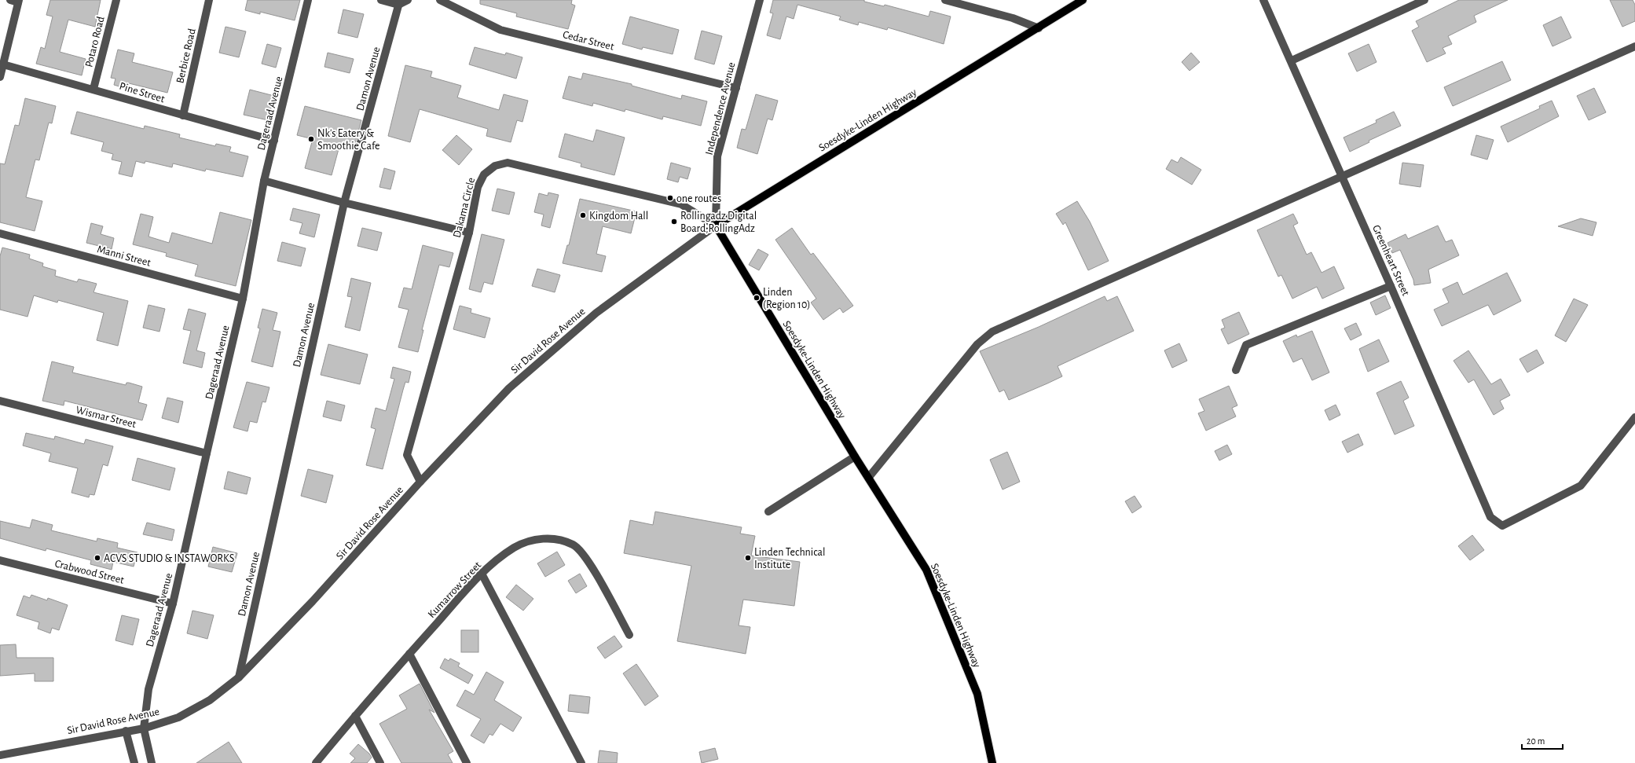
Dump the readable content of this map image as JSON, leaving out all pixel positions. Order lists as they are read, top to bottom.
{
  "streets": {
    "main road": ["Soesdyke-Linden Highway"],
    "street": [
      "Cedar Street",
      "Potaro Road",
      "Berbice Road",
      "Damon Avenue",
      "Pine Street",
      "Independence Avenue",
      "Dageraad Avenue",
      "Dakama Circle",
      "Manni Street",
      "Greenheart Street",
      "Sir David Rose Avenue",
      "Wismar Street",
      "Crabwood Street",
      "Kumarrow Street"
    ]
  },
  "crossings": [
    ["Cedar Street", "Independence Avenue"],
    ["Potaro Road", "Pine Street"],
    ["Berbice Road", "Pine Street"],
    ["Damon Avenue", "Sir David Rose Avenue"],
    ["Pine Street", "Dageraad Avenue"],
    ["Independence Avenue", "Soesdyke-Linden Highway"],
    ["Independence Avenue", "Dakama Circle"],
    ["Independence Avenue", "Sir David Rose Avenue"],
    ["Dageraad Avenue", "Manni Street"],
    ["Dageraad Avenue", "Sir David Rose Avenue"],
    ["Dageraad Avenue", "Wismar Street"],
    ["Dageraad Avenue", "Crabwood Street"],
    ["Soesdyke-Linden Highway", "Dakama Circle"],
    ["Soesdyke-Linden Highway", "Sir David Rose Avenue"],
    ["Dakama Circle", "Sir David Rose Avenue"]
  ],
  "places": [
    "Nk's Eatery & Smoothie Cafe",
    "one routes",
    "Kingdom Hall",
    "Rollingadz Digital Board;RollingAdz",
    "Linden (Region 10)",
    "ACVS STUDIO & INSTAWORKS",
    "Linden Technical Institute"
  ],
  "scale_bar": "20 m"
}
